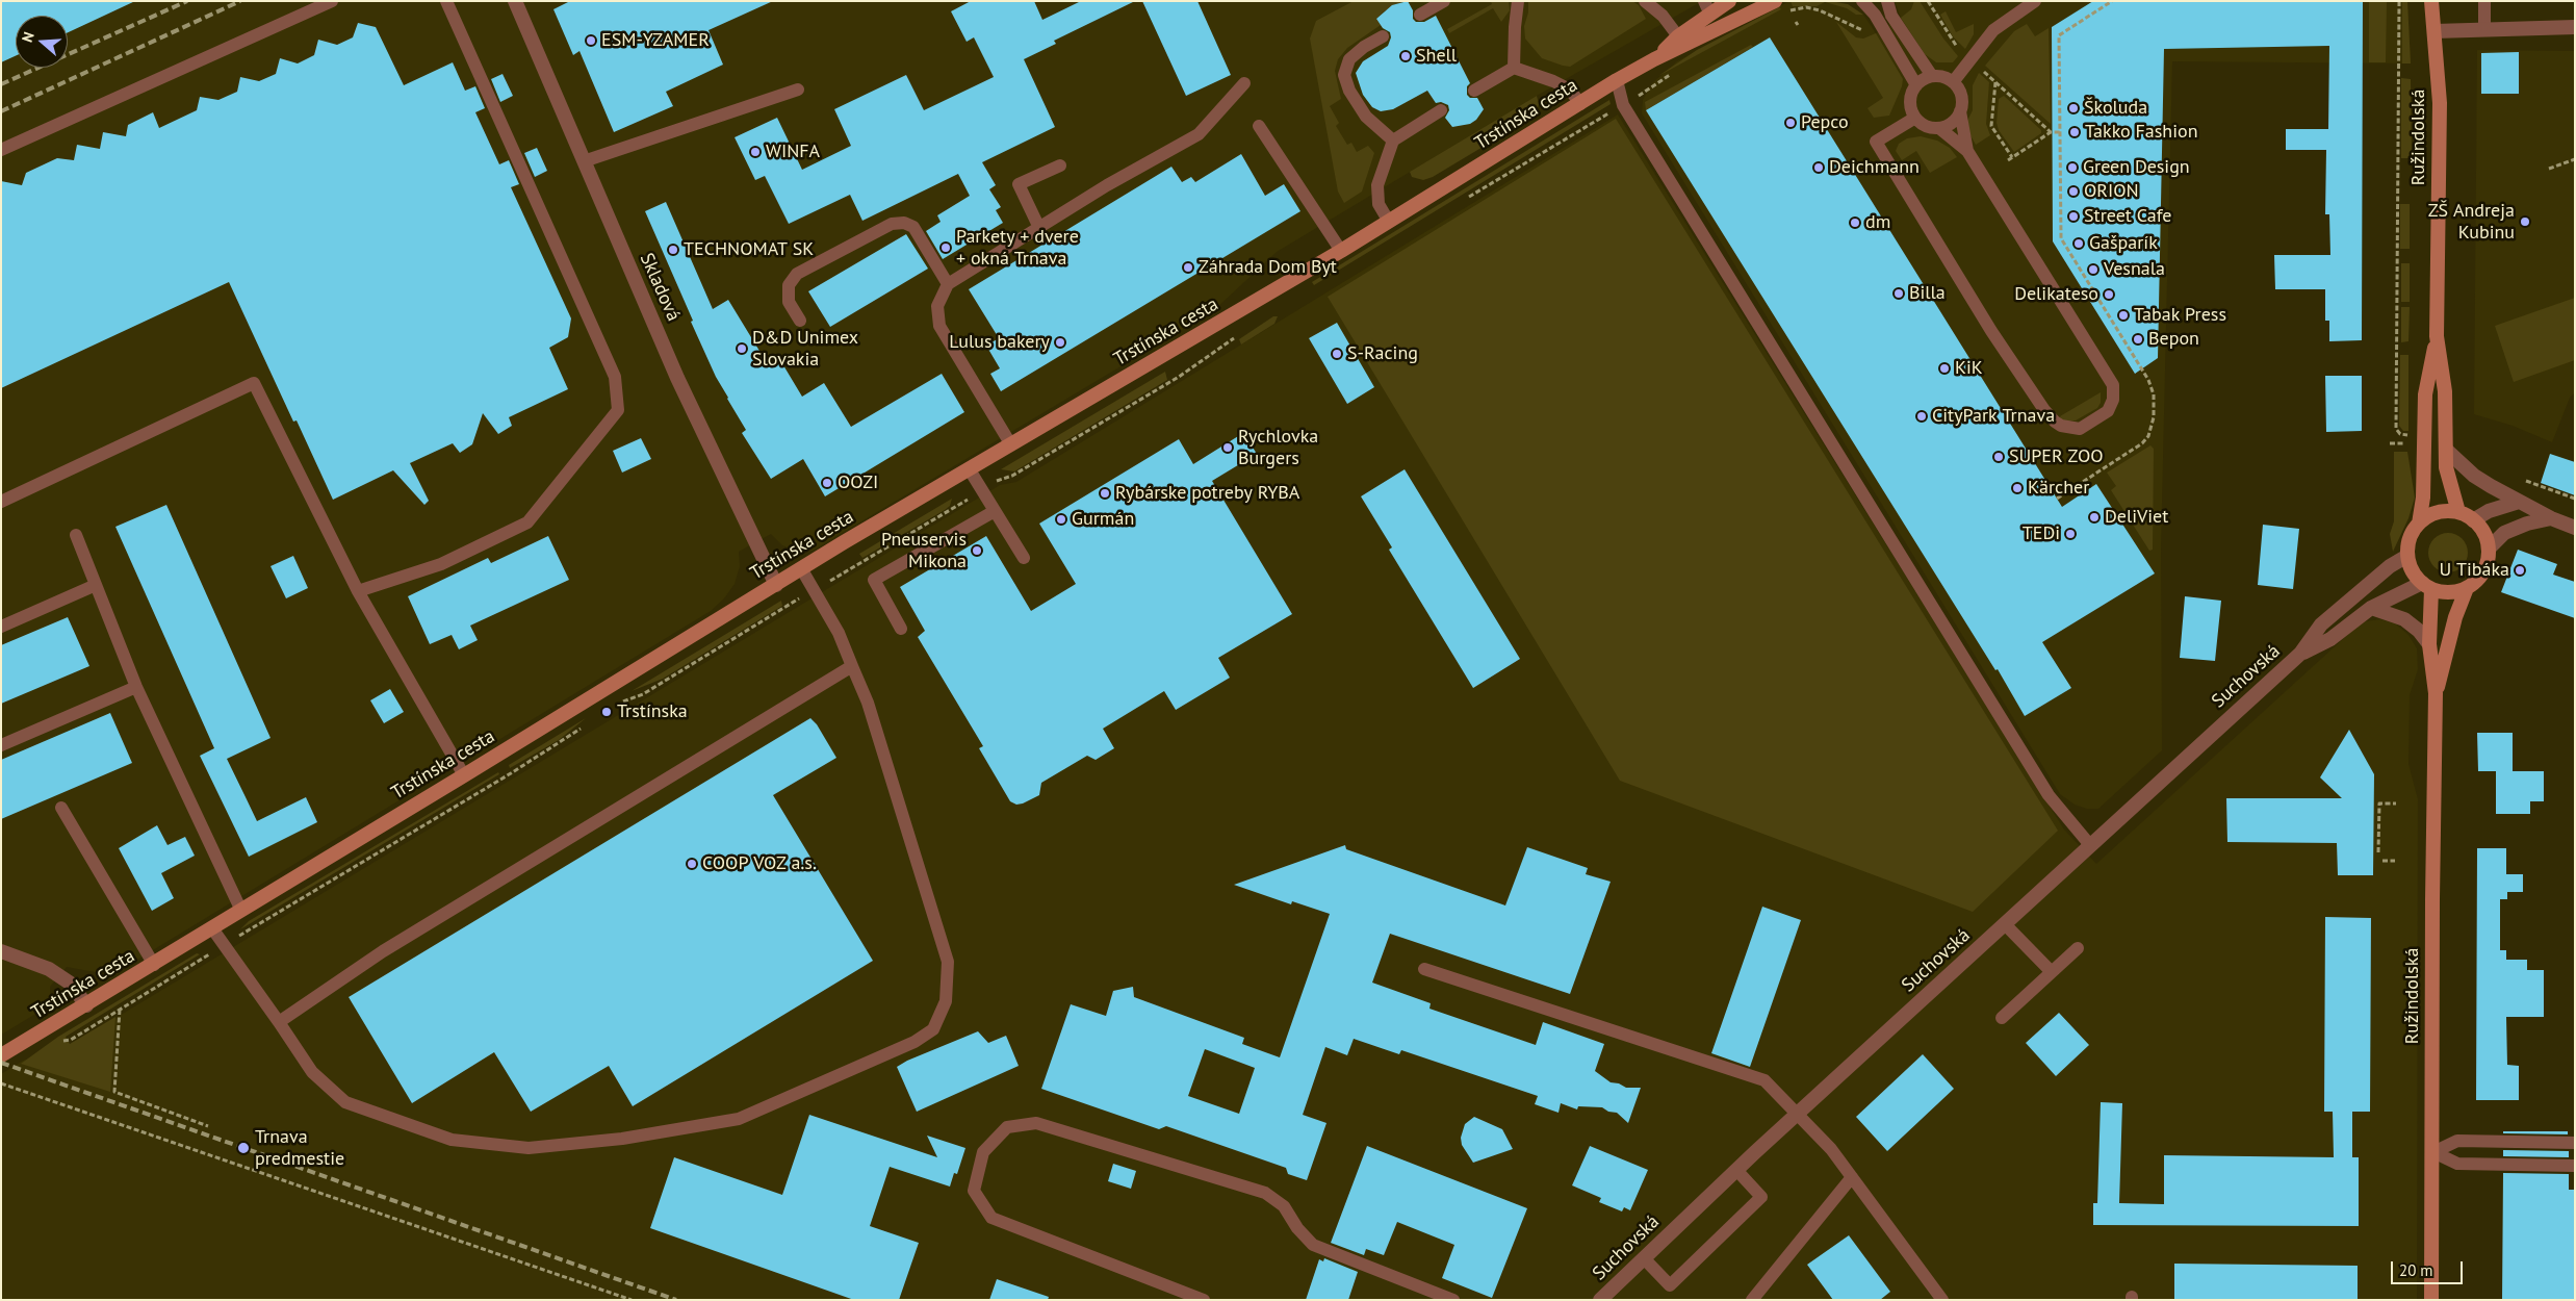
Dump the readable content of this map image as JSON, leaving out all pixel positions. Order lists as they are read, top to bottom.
{
  "streets": {
    "main road": ["Trstínska cesta", "Ružindolská"],
    "street": ["Skladová", "Suchovská"]
  },
  "crossings": [
    ["Trstínska cesta", "Skladová"],
    ["Ružindolská", "Suchovská"]
  ],
  "places": [
    "ESM-YZAMER",
    "Shell",
    "Školuda",
    "Pepco",
    "Takko Fashion",
    "WINFA",
    "Deichmann",
    "Green Design",
    "ORION",
    "Street Cafe",
    "ZŠ Andreja Kubinu",
    "dm",
    "Gašparík",
    "Parkety + dvere + okná Trnava",
    "TECHNOMAT SK",
    "Záhrada Dom Byt",
    "Vesnala",
    "Billa",
    "Delikateso",
    "Tabak Press",
    "Bepon",
    "Lulus bakery",
    "D&D Unimex Slovakia",
    "S-Racing",
    "KiK",
    "CityPark Trnava",
    "Rychlovka Burgers",
    "SUPER ZOO",
    "OOZI",
    "Kärcher",
    "Rybárske potreby RYBA",
    "DeliViet",
    "Gurmán",
    "TEDi",
    "Pneuservis Mikona",
    "U Tibáka",
    "Trstínska",
    "COOP VOZ a.s.",
    "Trnava predmestie"
  ],
  "scale_bar": "20 m",
  "north": "left"
}
